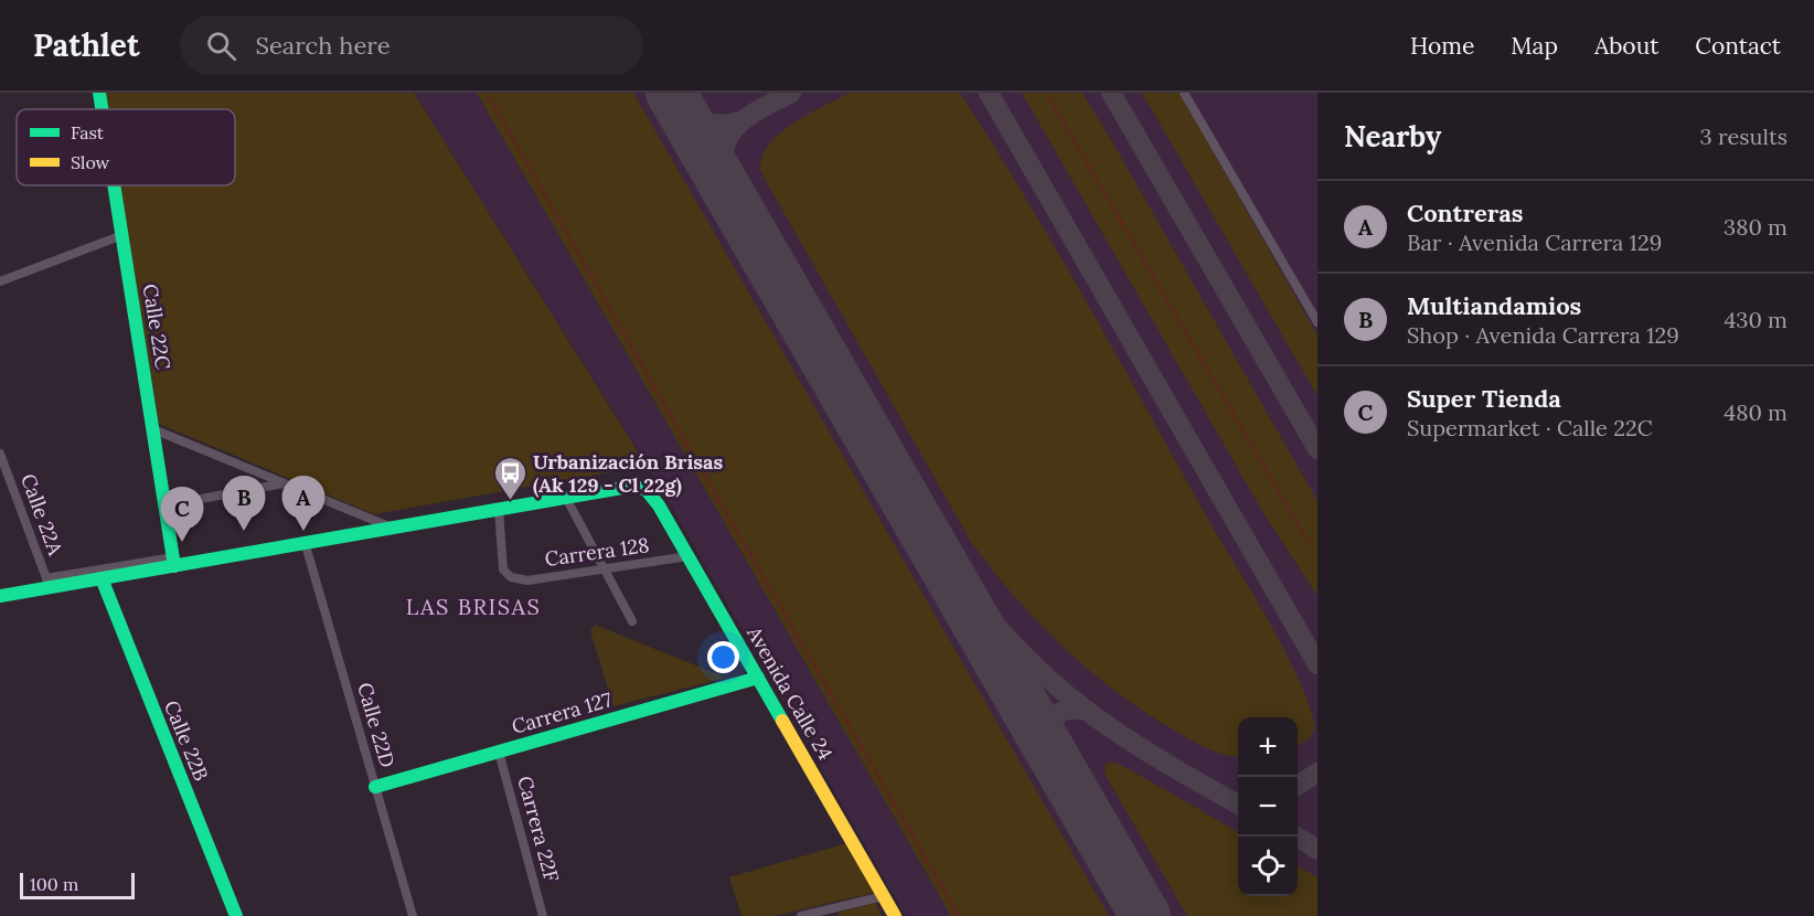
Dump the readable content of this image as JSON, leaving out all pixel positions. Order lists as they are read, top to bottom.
{
  "streets": {
    "street": [
      "Calle 22C",
      "Calle 22A",
      "Carrera 128",
      "Avenida Calle 24",
      "Carrera 127",
      "Calle 22D",
      "Calle 22B",
      "Carrera 22F"
    ]
  },
  "crossings": [
    ["Carrera 128", "Avenida Calle 24"],
    ["Avenida Calle 24", "Carrera 127"],
    ["Carrera 127", "Calle 22D"],
    ["Carrera 127", "Carrera 22F"]
  ],
  "districts": ["LAS BRISAS"],
  "places": {
    "bus stop": ["Urbanización Brisas (Ak 129 - Cl 22g)"]
  },
  "legend": ["Fast", "Slow"],
  "scale_bar": "100 m",
  "page": {
    "header": "Pathlet",
    "search": "Search here",
    "nav": [
      "Home",
      "Map",
      "About",
      "Contact"
    ],
    "heading": ["Nearby", "3 results"],
    "list": [
      {
        "mark": "A",
        "name": "Contreras",
        "note": "Bar · Avenida Carrera 129",
        "value": "380 m"
      },
      {
        "mark": "B",
        "name": "Multiandamios",
        "note": "Shop · Avenida Carrera 129",
        "value": "430 m"
      },
      {
        "mark": "C",
        "name": "Super Tienda",
        "note": "Supermarket · Calle 22C",
        "value": "480 m"
      }
    ],
    "pins": ["A", "B", "C"],
    "map_buttons": ["+", "−"],
    "scale": "100 m"
  }
}
